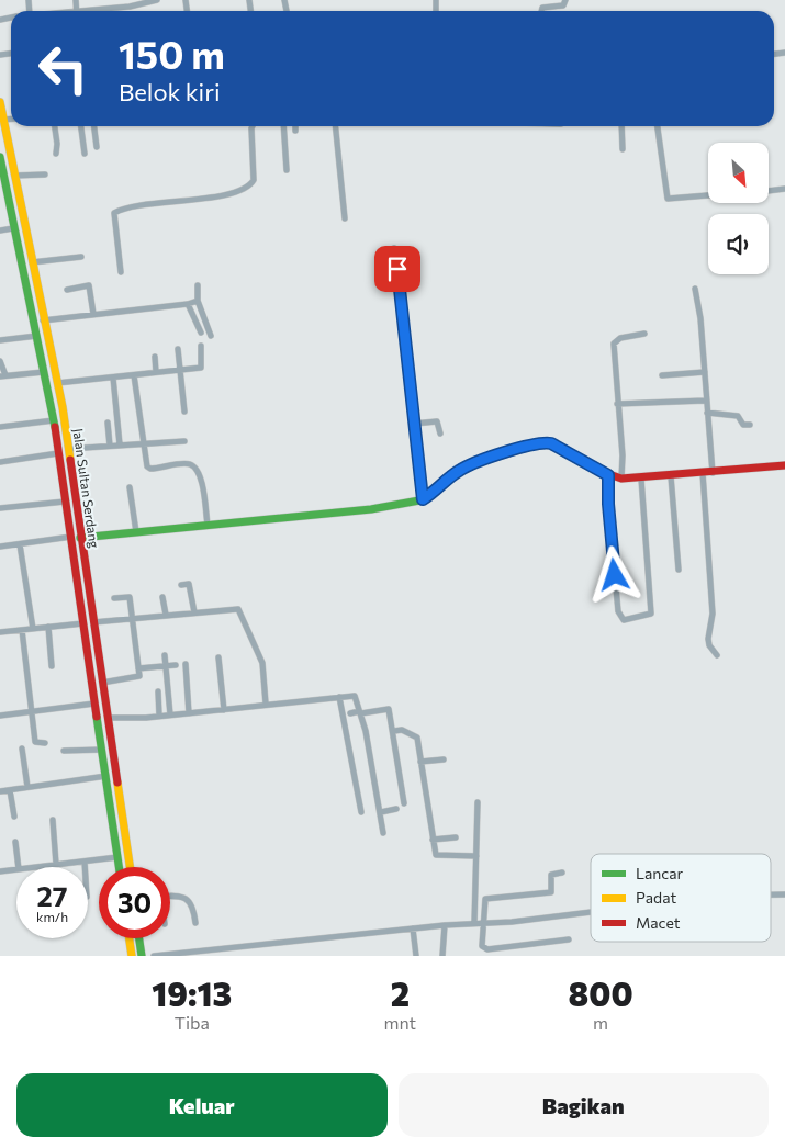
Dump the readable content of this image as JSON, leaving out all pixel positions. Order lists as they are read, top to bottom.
{
  "streets": {
    "main road": ["Jalan Sultan Serdang"]
  },
  "legend": ["Lancar", "Padat", "Macet"],
  "north": "bottom right",
  "page": {
    "turn": ["150 m", "Belok kiri"],
    "speed": "27 km/h",
    "limit": "30",
    "eta": [
      "19:13",
      "Tiba",
      "2",
      "mnt",
      "800",
      "m"
    ],
    "buttons": ["Keluar", "Bagikan"]
  }
}
